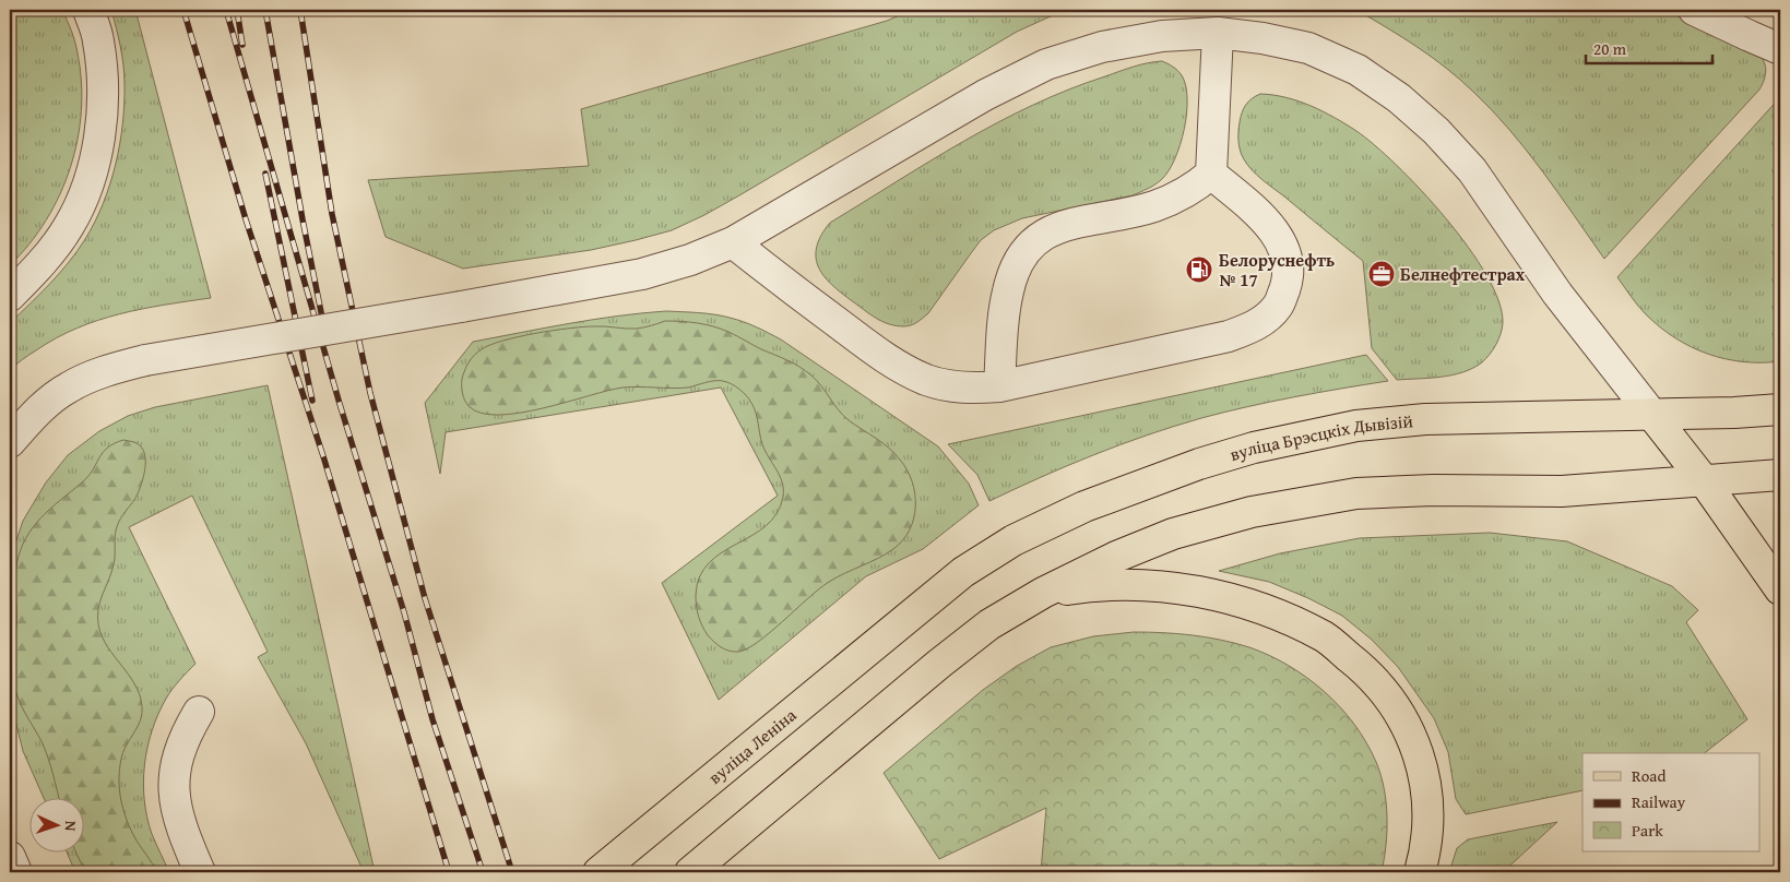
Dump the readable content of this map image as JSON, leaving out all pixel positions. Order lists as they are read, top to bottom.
{
  "streets": {
    "main road": ["вуліца Брэсцкіх Дывізій", "вуліца Леніна"]
  },
  "crossings": [
    ["вуліца Брэсцкіх Дывізій", "вуліца Леніна"]
  ],
  "places": {
    "fuel station": ["Белоруснефть № 17"],
    "office": ["Белнефтестрах"]
  },
  "legend": ["Road", "Railway", "Park"],
  "scale_bar": "20 m",
  "north": "right"
}
